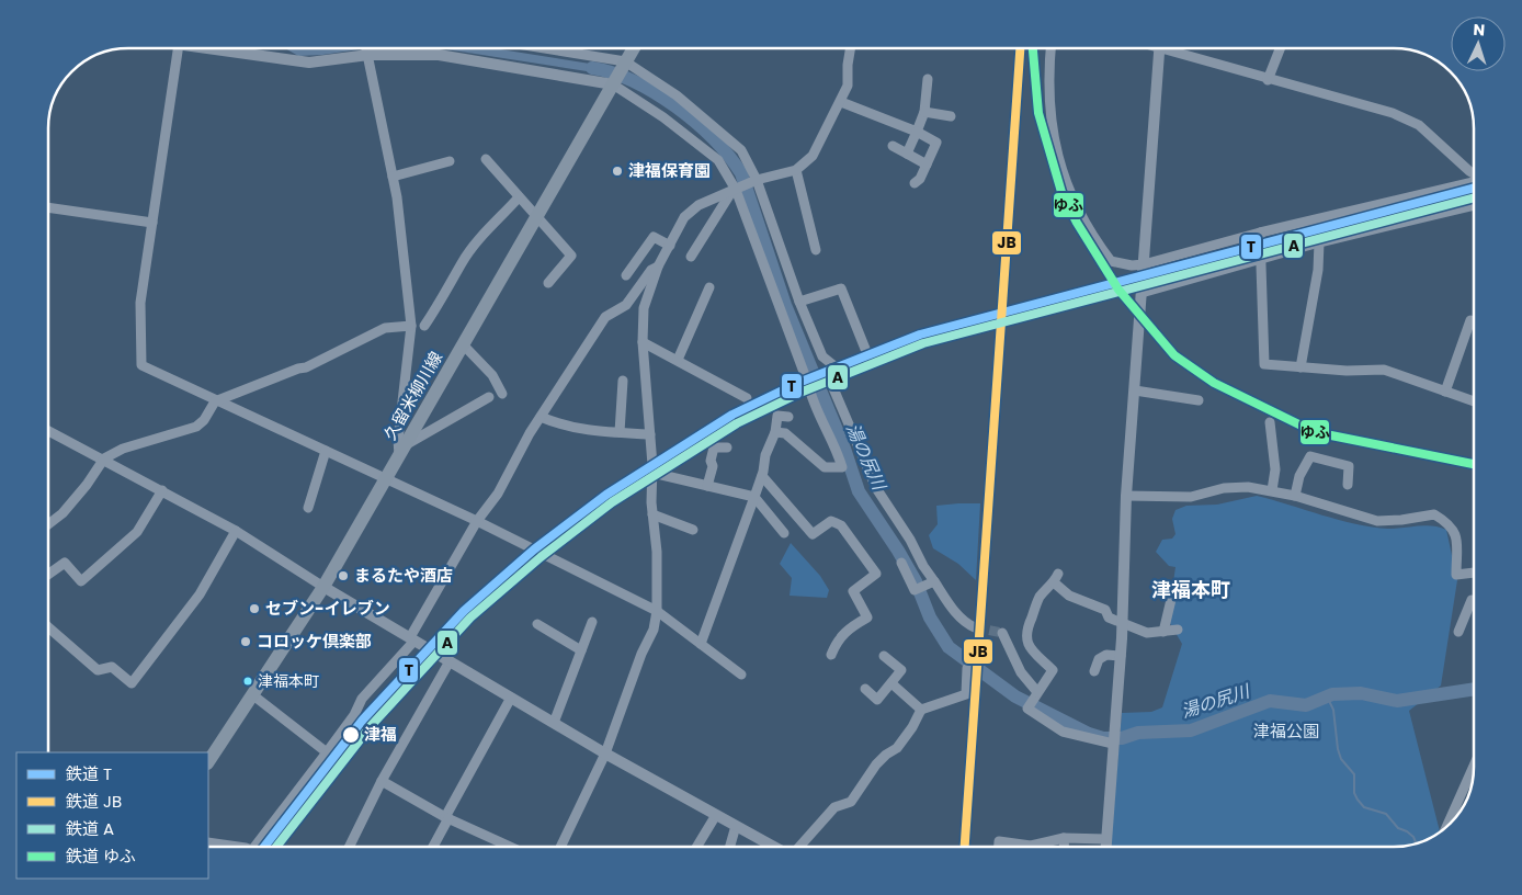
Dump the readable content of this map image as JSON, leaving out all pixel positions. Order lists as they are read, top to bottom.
{
  "streets": {
    "main road": ["久留米柳川線"]
  },
  "districts": ["津福本町"],
  "water": ["湯の尻川"],
  "parks": ["津福公園"],
  "places": [
    "津福保育園",
    "まるたや酒店",
    "セブン-イレブン",
    "コロッケ倶楽部",
    "津福本町",
    "津福"
  ],
  "lines": [
    "rail line JB",
    "rail line ゆふ",
    "rail line T",
    "rail line A"
  ],
  "legend": [
    "鉄道 T",
    "鉄道 JB",
    "鉄道 A",
    "鉄道 ゆふ"
  ],
  "north": "top"
}
